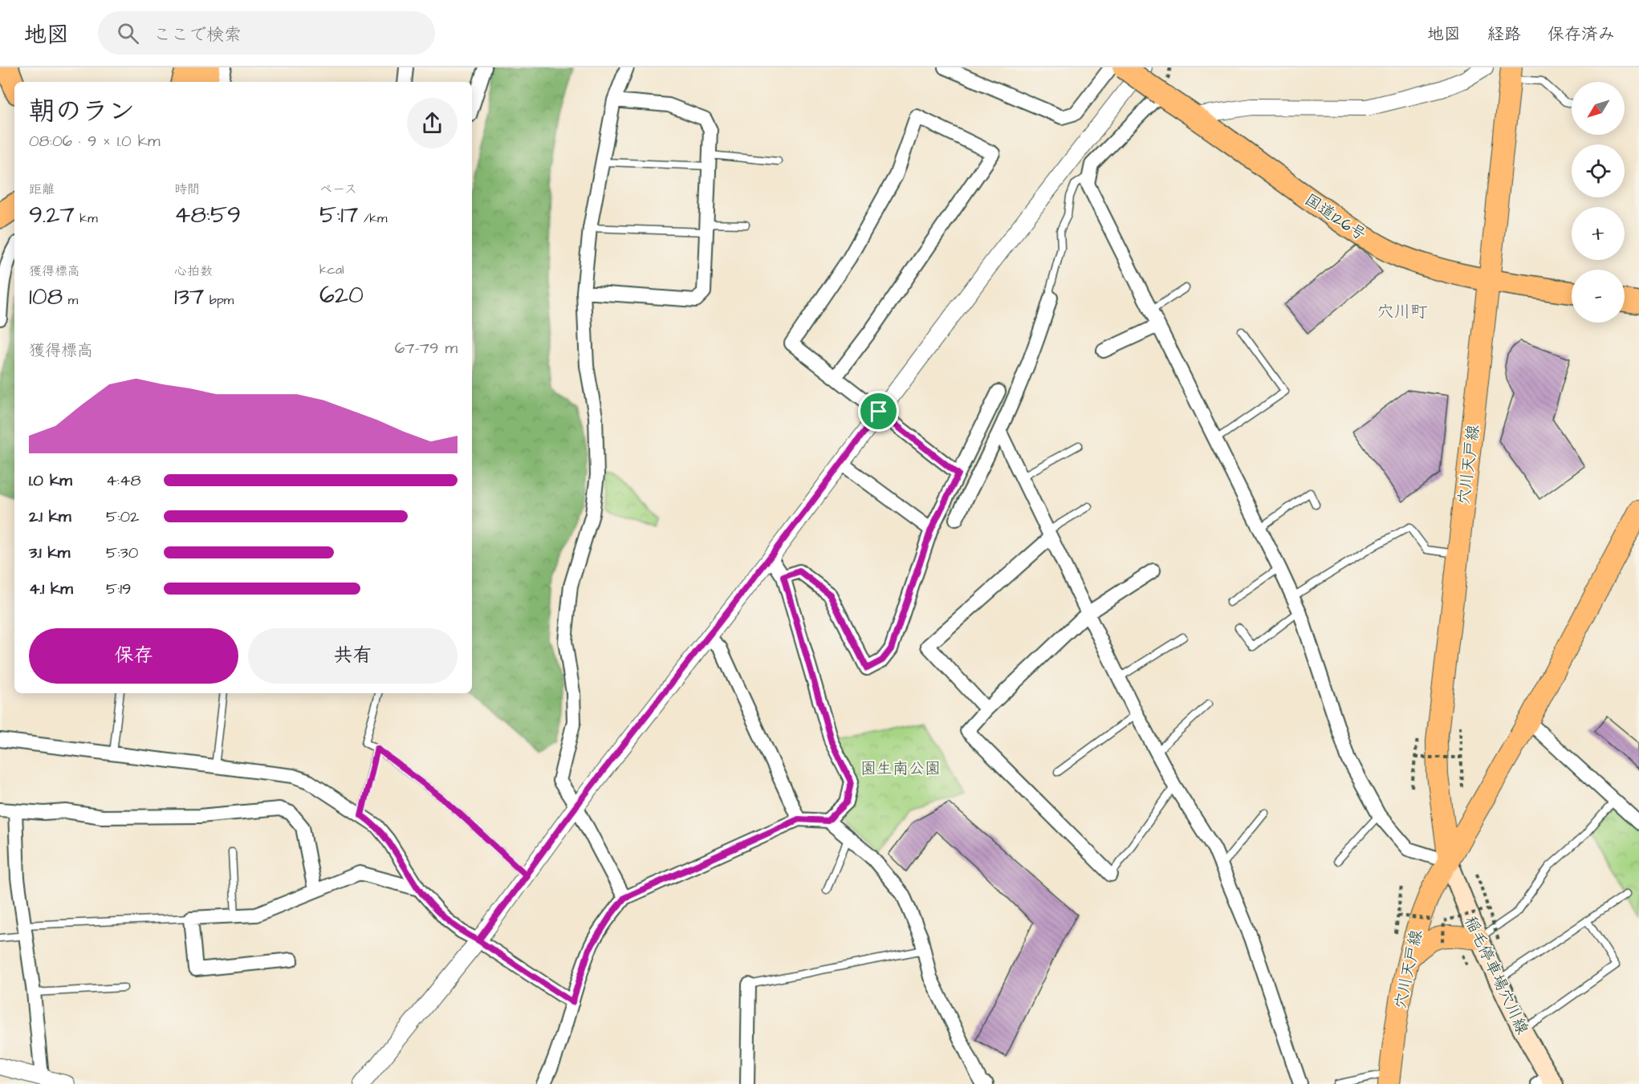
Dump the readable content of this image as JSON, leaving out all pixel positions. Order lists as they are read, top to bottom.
{
  "streets": {
    "highway": ["国道126号"],
    "main road": ["穴川天戸線", "稲毛停車場穴川線"]
  },
  "crossings": [
    ["国道126号", "穴川天戸線"],
    ["穴川天戸線", "稲毛停車場穴川線"]
  ],
  "districts": ["穴川町"],
  "parks": ["園生南公園"],
  "north": "bottom left",
  "page": {
    "header": "地図",
    "search": "ここで検索",
    "nav": ["地図", "経路", "保存済み"],
    "map_buttons": ["+", "−"],
    "heading": ["朝のラン", "08:06 · 9 × 1.0 km"],
    "stats": [
      ["距離", "9.27 km"],
      ["時間", "48:59"],
      ["ペース", "5:17 /km"],
      ["獲得標高", "108 m"],
      ["心拍数", "137 bpm"],
      ["kcal", "620"]
    ],
    "chart": ["獲得標高", "67–79 m"],
    "list": [
      {
        "name": "1.0 km",
        "note": "4:48"
      },
      {
        "name": "2.1 km",
        "note": "5:02"
      },
      {
        "name": "3.1 km",
        "note": "5:30"
      },
      {
        "name": "4.1 km",
        "note": "5:19"
      }
    ],
    "buttons": ["保存", "共有"]
  }
}
